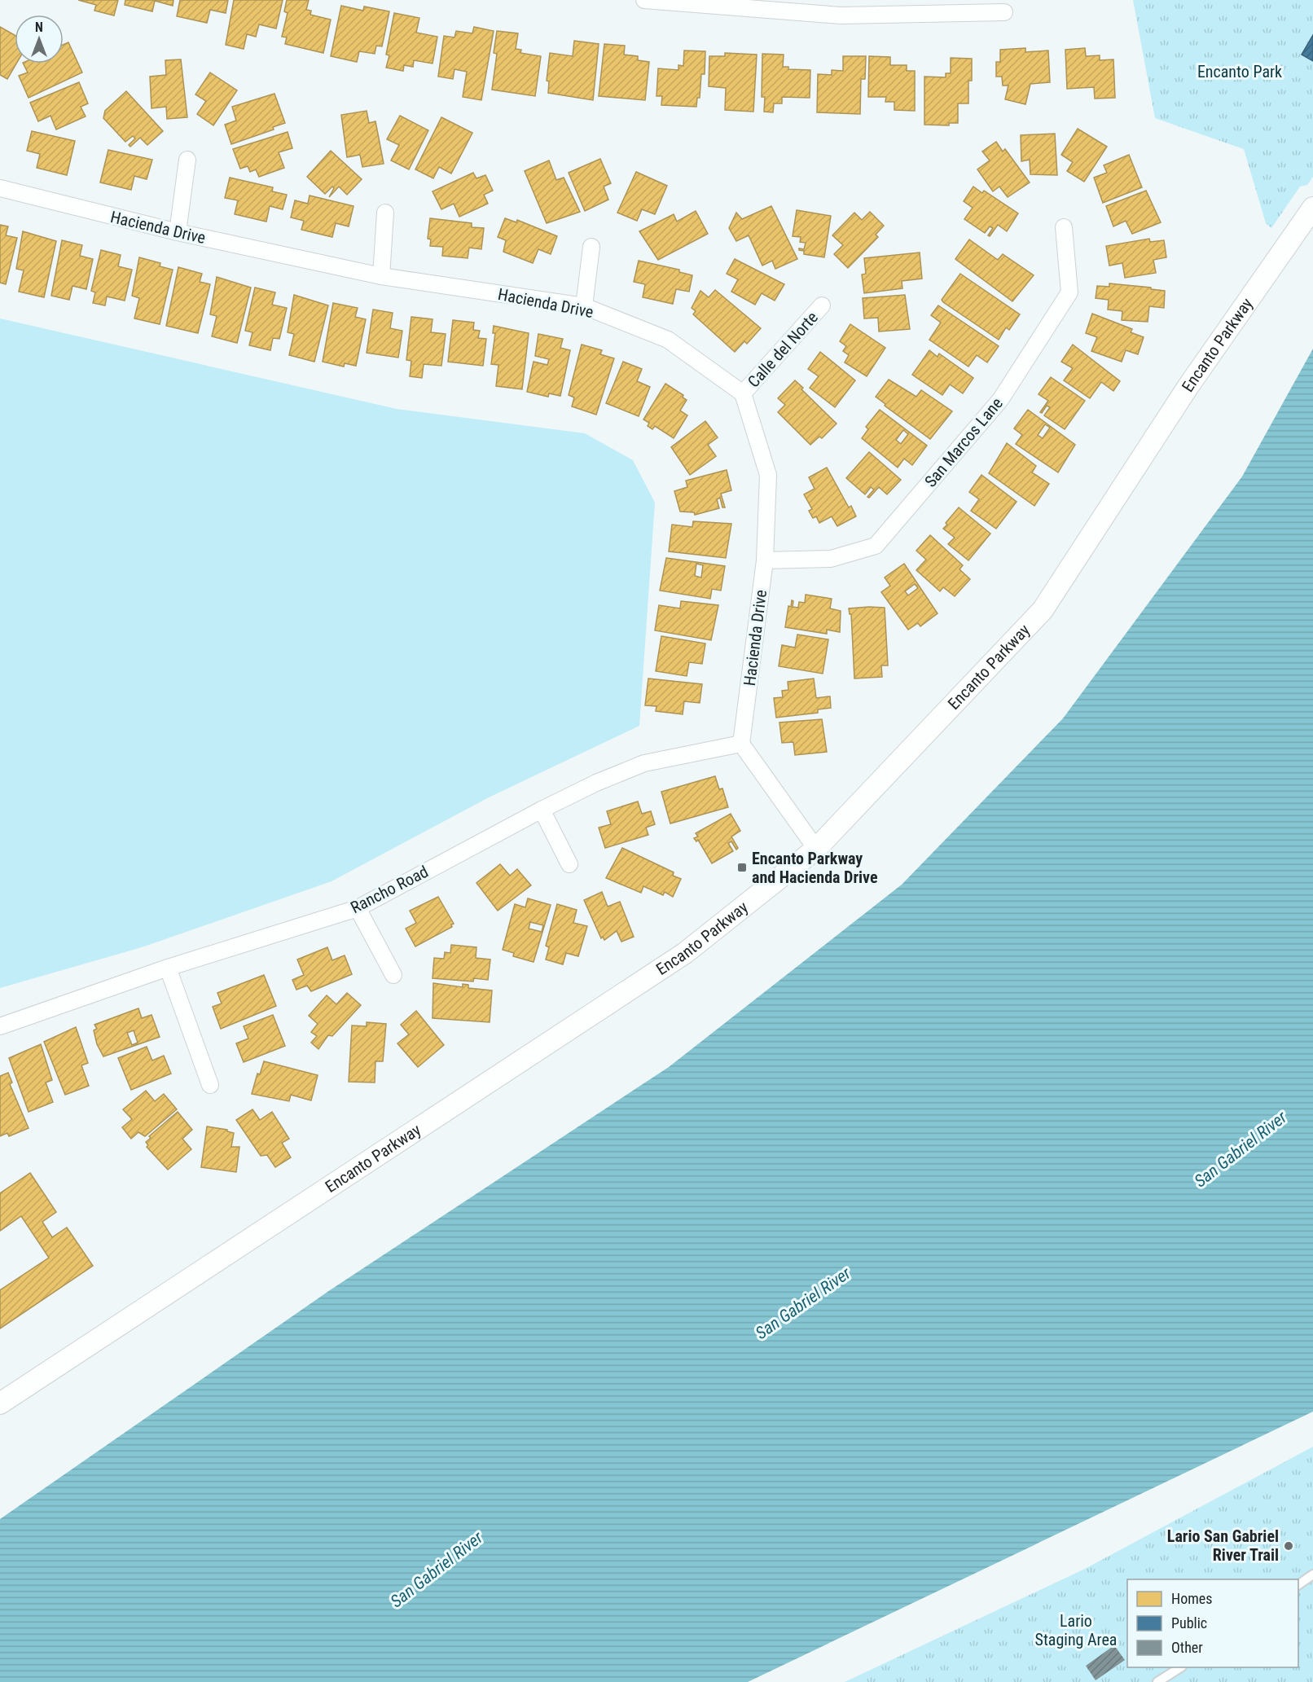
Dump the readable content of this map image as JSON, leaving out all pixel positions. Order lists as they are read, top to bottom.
{
  "streets": {
    "street": [
      "Hacienda Drive",
      "Encanto Parkway",
      "Calle del Norte",
      "San Marcos Lane",
      "Rancho Road"
    ]
  },
  "crossings": [
    ["Hacienda Drive", "Calle del Norte"],
    ["Hacienda Drive", "San Marcos Lane"],
    ["Hacienda Drive", "Rancho Road"]
  ],
  "water": ["San Gabriel River"],
  "parks": ["Encanto Park", "Lario Staging Area"],
  "places": {
    "transit": ["Encanto Parkway and Hacienda Drive"],
    "other": ["Lario San Gabriel River Trail"]
  },
  "legend": ["Homes", "Public", "Other"],
  "north": "top"
}
